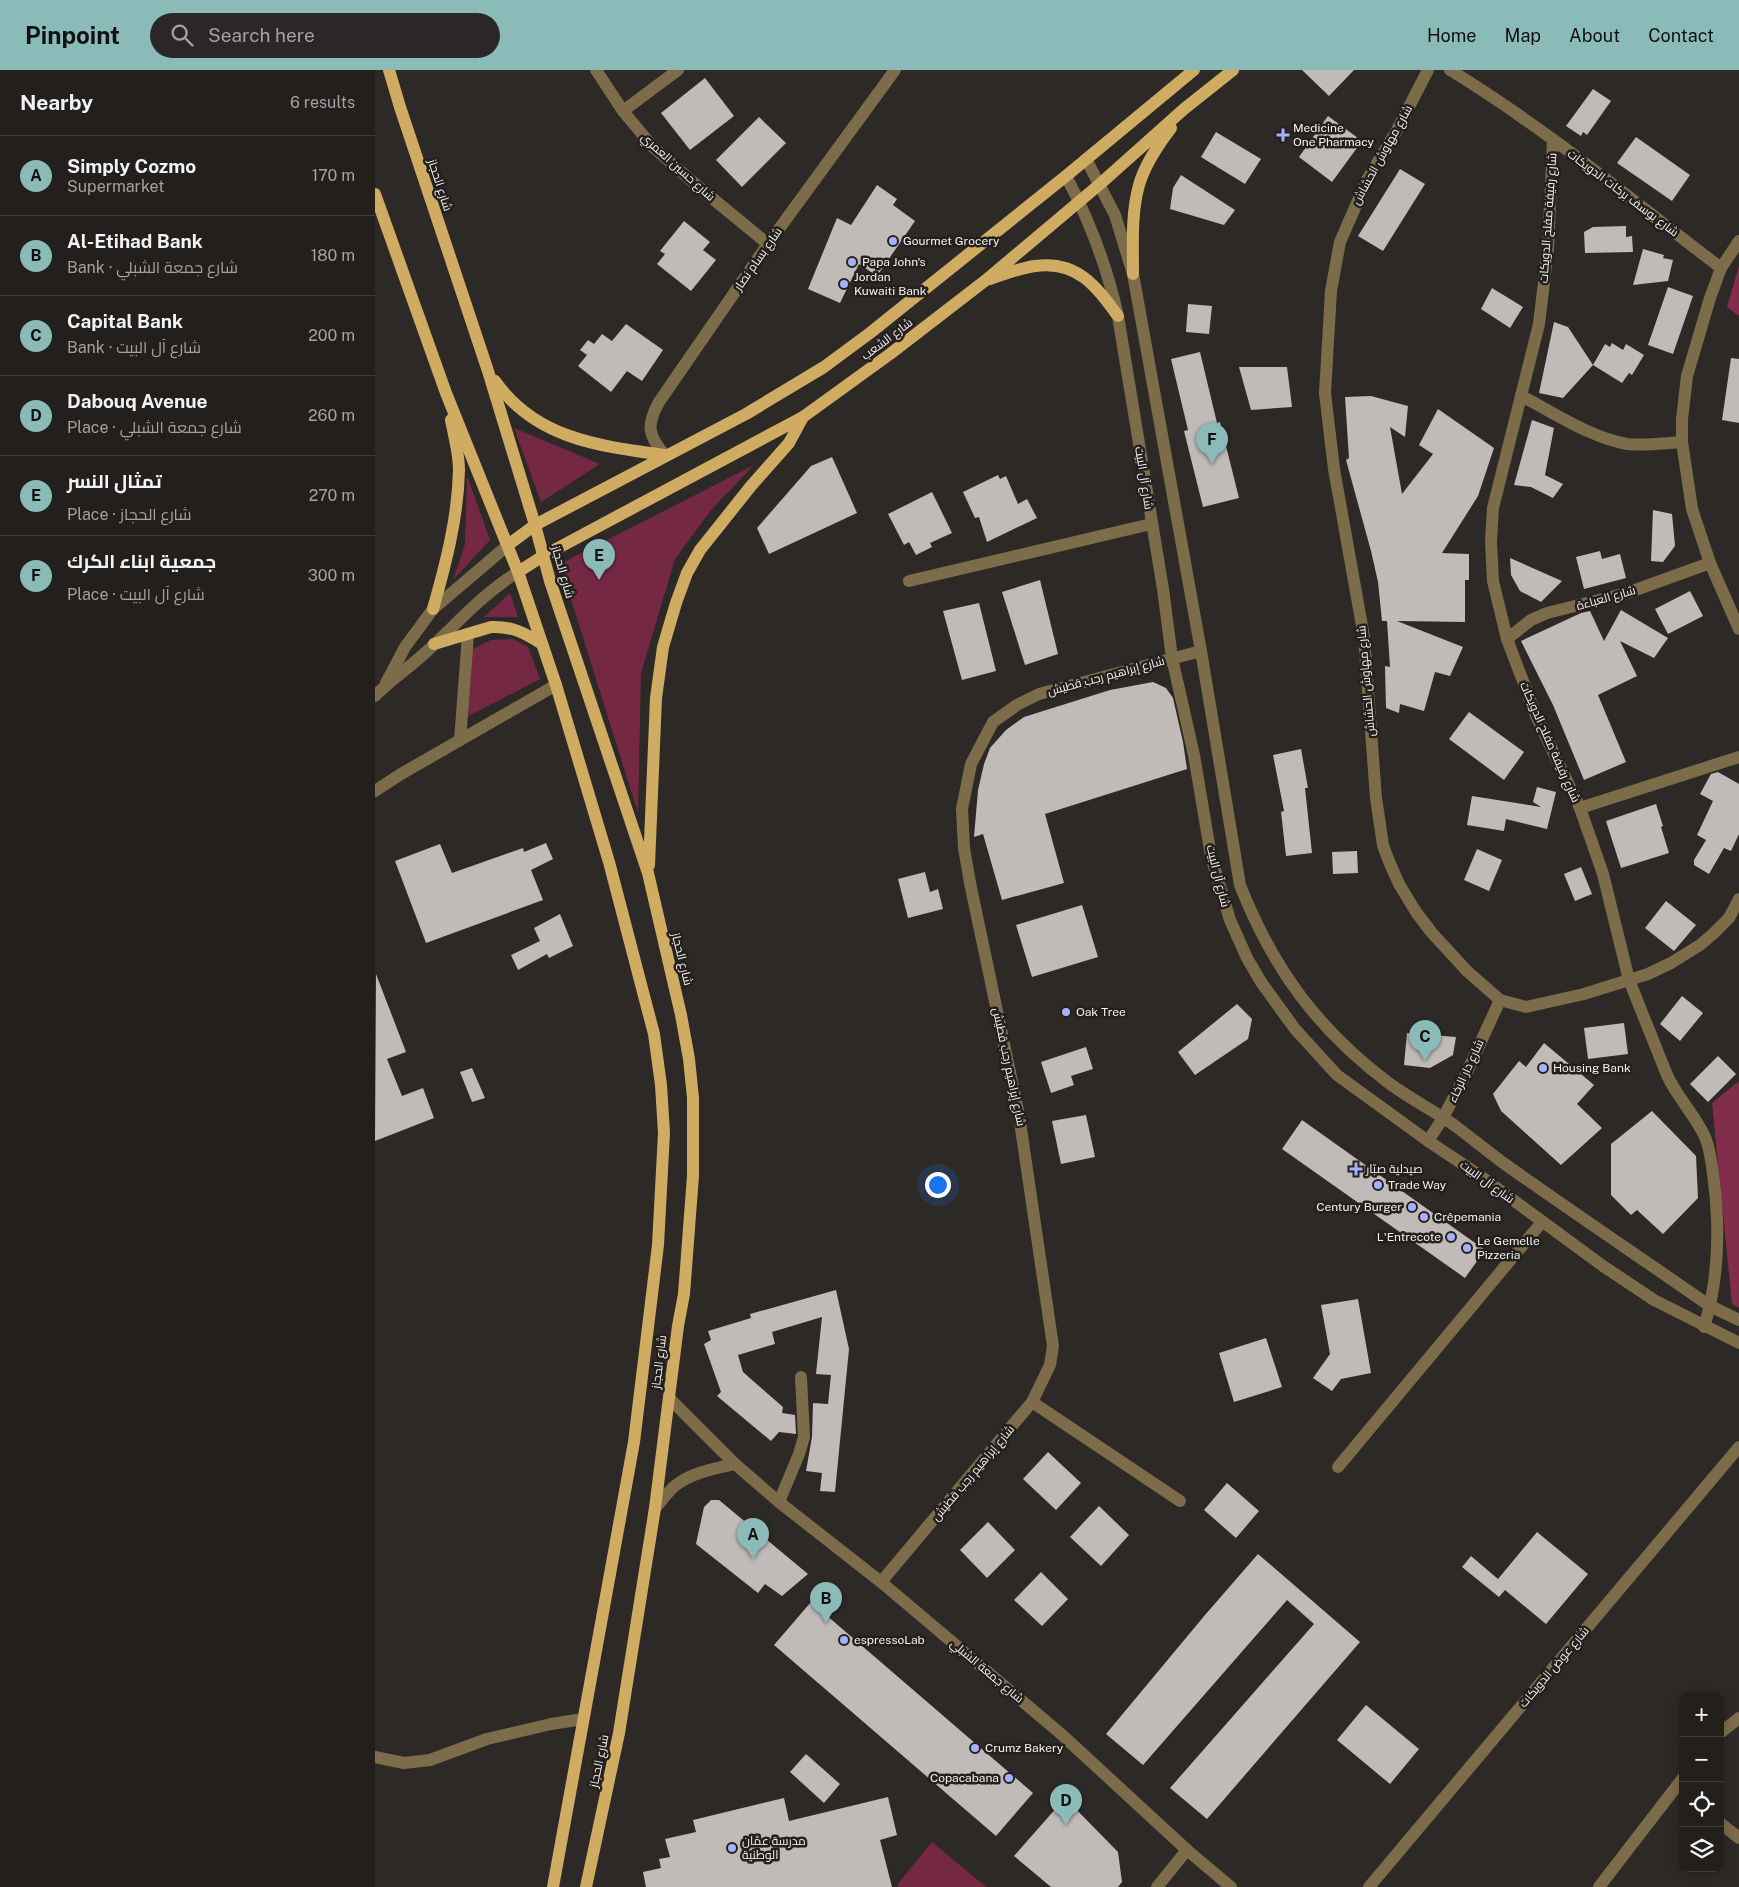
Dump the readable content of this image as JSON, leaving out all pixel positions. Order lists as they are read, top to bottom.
{
  "streets": {
    "main road": ["شارع الحجاز", "شارع الشعب"],
    "street": [
      "شارع مهاوش الحشاش",
      "شارع حسين العمري",
      "شارع يوسف بركات الدويكات",
      "شارع رفيفة مفلح الدويكات",
      "شارع بسام نصار",
      "شارع آل البيت",
      "شارع العباءة",
      "شارع إبراهيم رجب قطيش",
      "شارع دار الرخاء",
      "شارع عوض الدويكات",
      "شارع جمعة الشبلي"
    ]
  },
  "crossings": [
    ["شارع مهاوش الحشاش", "شارع رفيفة مفلح الدويكات"],
    ["شارع مهاوش الحشاش", "شارع دار الرخاء"],
    ["شارع حسين العمري", "شارع بسام نصار"],
    ["شارع الحجاز", "شارع الشعب"],
    ["شارع الحجاز", "شارع جمعة الشبلي"],
    ["شارع يوسف بركات الدويكات", "شارع رفيفة مفلح الدويكات"],
    ["شارع رفيفة مفلح الدويكات", "شارع آل البيت"],
    ["شارع رفيفة مفلح الدويكات", "شارع العباءة"],
    ["شارع بسام نصار", "شارع الشعب"],
    ["شارع الشعب", "شارع آل البيت"],
    ["شارع آل البيت", "شارع إبراهيم رجب قطيش"],
    ["شارع آل البيت", "شارع دار الرخاء"],
    ["شارع إبراهيم رجب قطيش", "شارع جمعة الشبلي"]
  ],
  "places": {
    "health": ["Medicine One Pharmacy", "صيدلية صبّار"],
    "other": [
      "Gourmet Grocery",
      "Papa John's",
      "Jordan Kuwaiti Bank",
      "Oak Tree",
      "Housing Bank",
      "Trade Way",
      "Century Burger",
      "Crêpemania",
      "L'Entrecote",
      "Le Gemelle Pizzeria",
      "espressoLab",
      "Crumz Bakery",
      "Copacabana",
      "مدرسة عمّان الوطنية"
    ]
  },
  "page": {
    "header": "Pinpoint",
    "search": "Search here",
    "nav": [
      "Home",
      "Map",
      "About",
      "Contact"
    ],
    "heading": ["Nearby", "6 results"],
    "list": [
      {
        "mark": "A",
        "name": "Simply Cozmo",
        "note": "Supermarket",
        "value": "170 m"
      },
      {
        "mark": "B",
        "name": "Al-Etihad Bank",
        "note": "Bank · شارع جمعة الشبلي",
        "value": "180 m"
      },
      {
        "mark": "C",
        "name": "Capital Bank",
        "note": "Bank · شارع آل البيت",
        "value": "200 m"
      },
      {
        "mark": "D",
        "name": "Dabouq Avenue",
        "note": "Place · شارع جمعة الشبلي",
        "value": "260 m"
      },
      {
        "mark": "E",
        "name": "تمثال النسر",
        "note": "Place · شارع الحجاز",
        "value": "270 m"
      },
      {
        "mark": "F",
        "name": "جمعية ابناء الكرك",
        "note": "Place · شارع آل البيت",
        "value": "300 m"
      }
    ],
    "pins": [
      "F",
      "E",
      "C",
      "A",
      "B",
      "D"
    ],
    "map_buttons": ["+", "−"]
  }
}
